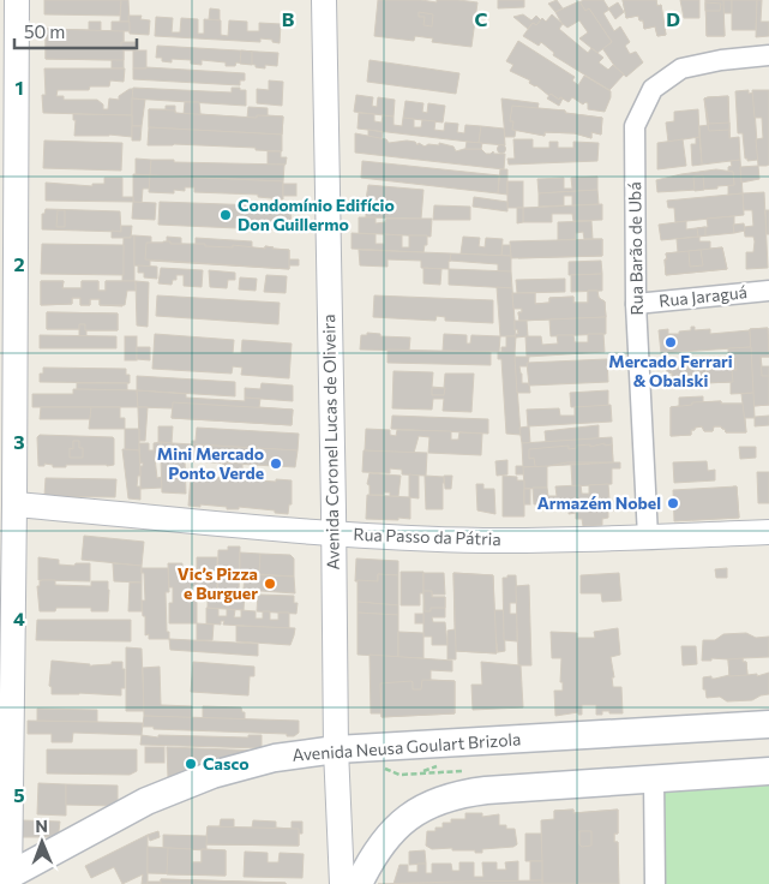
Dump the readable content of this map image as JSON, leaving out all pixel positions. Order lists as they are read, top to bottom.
{
  "streets": {
    "main road": ["Avenida Neusa Goulart Brizola"],
    "street": [
      "Rua Barão de Ubá",
      "Rua Jaraguá",
      "Avenida Coronel Lucas de Oliveira",
      "Rua Passo da Pátria"
    ]
  },
  "crossings": [
    ["Rua Barão de Ubá", "Rua Jaraguá"],
    ["Rua Barão de Ubá", "Rua Passo da Pátria"],
    ["Avenida Coronel Lucas de Oliveira", "Rua Passo da Pátria"],
    ["Avenida Coronel Lucas de Oliveira", "Avenida Neusa Goulart Brizola"]
  ],
  "places": [
    "Condomínio Edifício Don Guillermo",
    "Mercado Ferrari & Obalski",
    "Mini Mercado Ponto Verde",
    "Armazém Nobel",
    "Vic’s Pizza e Burguer",
    "Casco"
  ],
  "scale_bar": "50 m",
  "north": "top",
  "grid": {
    "columns": ["B", "C", "D"],
    "rows": [
      "1",
      "2",
      "3",
      "4",
      "5"
    ]
  }
}
